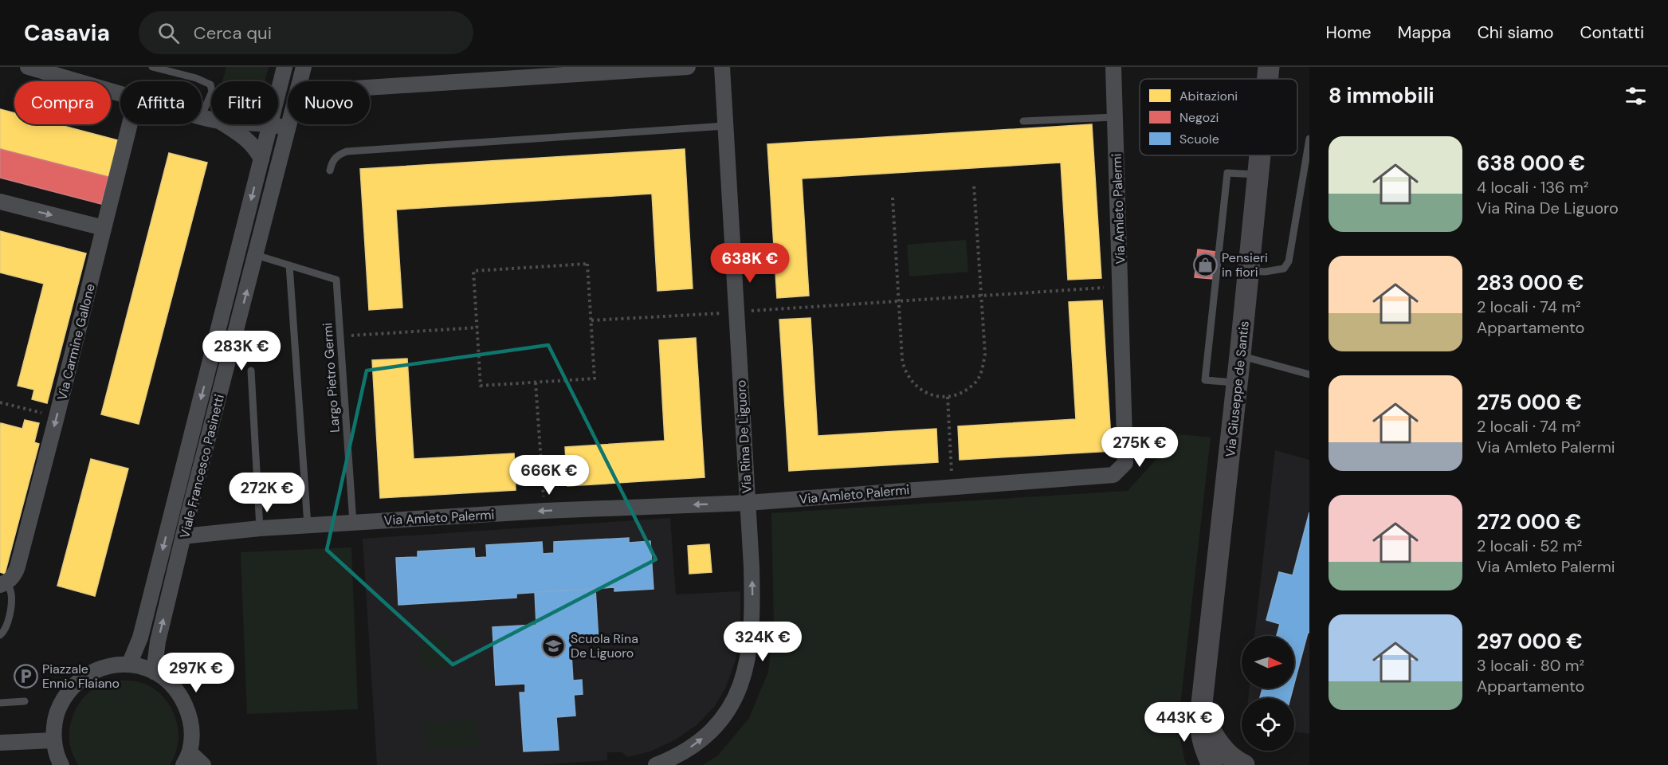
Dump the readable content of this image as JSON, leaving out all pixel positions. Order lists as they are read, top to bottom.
{
  "streets": {
    "main road": ["Via Giuseppe de Santis"],
    "street": [
      "Via Amleto Palermi",
      "Via Carmine Gallone",
      "Via Rina De Liguoro",
      "Viale Francesco Pasinetti"
    ],
    "lane": ["Largo Pietro Germi"]
  },
  "crossings": [
    ["Via Amleto Palermi", "Largo Pietro Germi"],
    ["Via Amleto Palermi", "Via Rina De Liguoro"],
    ["Via Amleto Palermi", "Viale Francesco Pasinetti"],
    ["Largo Pietro Germi", "Viale Francesco Pasinetti"]
  ],
  "one_way": ["Via Carmine Gallone", "Via Rina De Liguoro"],
  "places": {
    "shop": ["Pensieri in fiori"],
    "school or university": ["Scuola Rina De Liguoro"],
    "parking": ["Piazzale Ennio Flaiano"]
  },
  "legend": ["Abitazioni", "Negozi", "Scuole"],
  "north": "right",
  "page": {
    "header": "Casavia",
    "search": "Cerca qui",
    "nav": [
      "Home",
      "Mappa",
      "Chi siamo",
      "Contatti"
    ],
    "heading": "8 immobili",
    "chip": [
      "Compra",
      "Affitta",
      "Filtri",
      "Nuovo"
    ],
    "list": [
      {
        "name": "638 000 €",
        "note": "4 locali · 136 m² · Via Rina De Liguoro"
      },
      {
        "name": "283 000 €",
        "note": "2 locali · 74 m² · Appartamento"
      },
      {
        "name": "275 000 €",
        "note": "2 locali · 74 m² · Via Amleto Palermi"
      },
      {
        "name": "272 000 €",
        "note": "2 locali · 52 m² · Via Amleto Palermi"
      },
      {
        "name": "297 000 €",
        "note": "3 locali · 80 m² · Appartamento"
      }
    ],
    "price": [
      "638K €",
      "283K €",
      "275K €",
      "666K €",
      "272K €",
      "324K €",
      "297K €",
      "443K €"
    ]
  }
}
